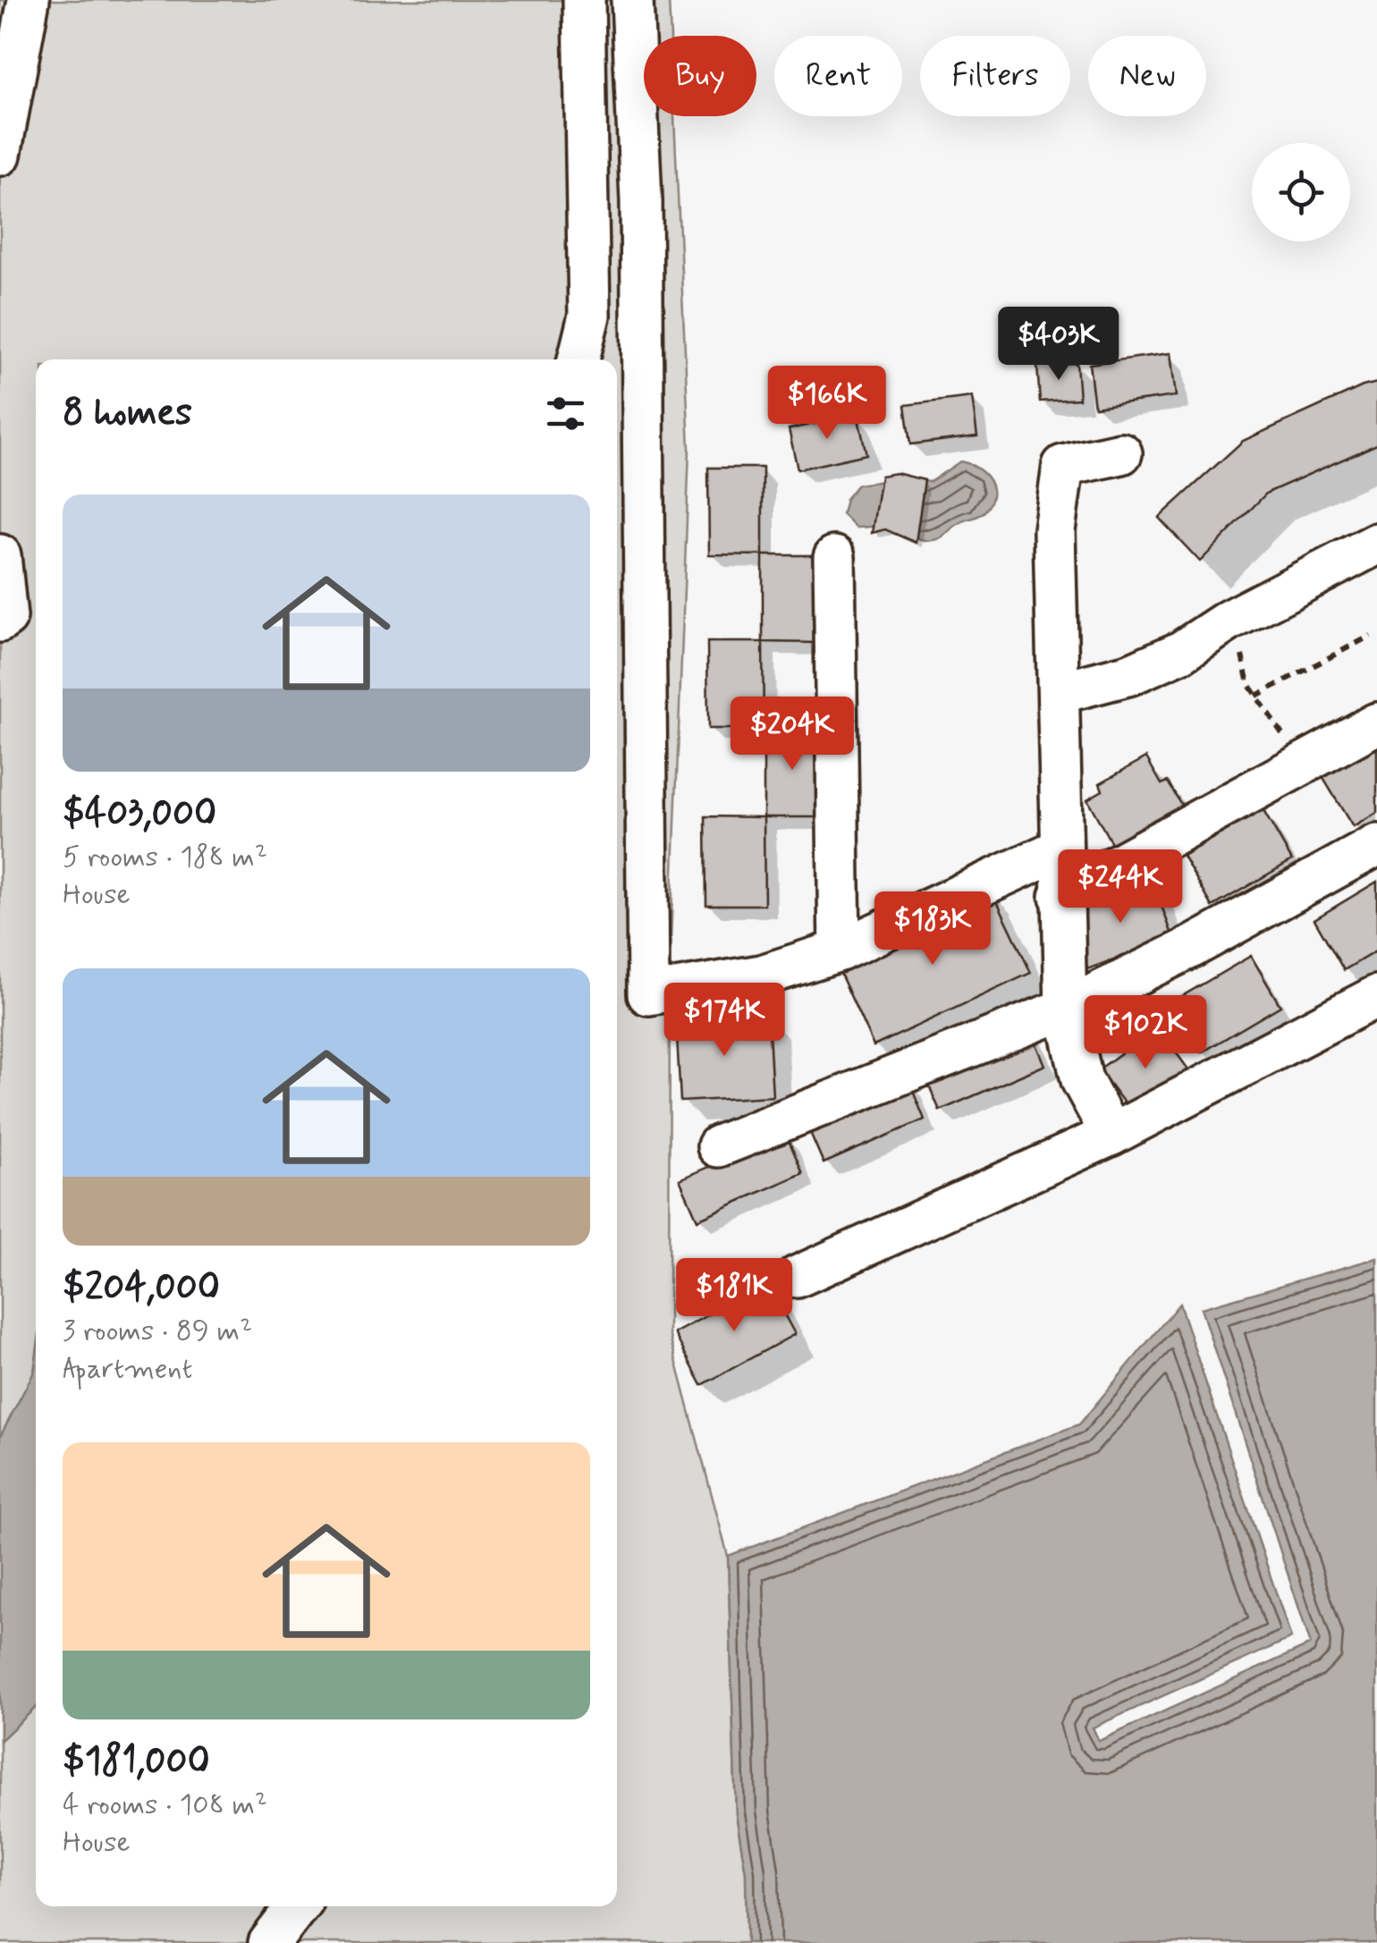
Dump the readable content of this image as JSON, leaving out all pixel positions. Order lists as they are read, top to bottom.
{
  "page": {
    "chip": [
      "Buy",
      "Rent",
      "Filters",
      "New"
    ],
    "price": [
      "$403K",
      "$166K",
      "$204K",
      "$244K",
      "$183K",
      "$174K",
      "$102K",
      "$181K"
    ],
    "heading": "8 homes",
    "list": [
      {
        "name": "$403,000",
        "note": "5 rooms · 188 m² · House"
      },
      {
        "name": "$204,000",
        "note": "3 rooms · 89 m² · Apartment"
      },
      {
        "name": "$181,000",
        "note": "4 rooms · 108 m² · House"
      }
    ]
  }
}
